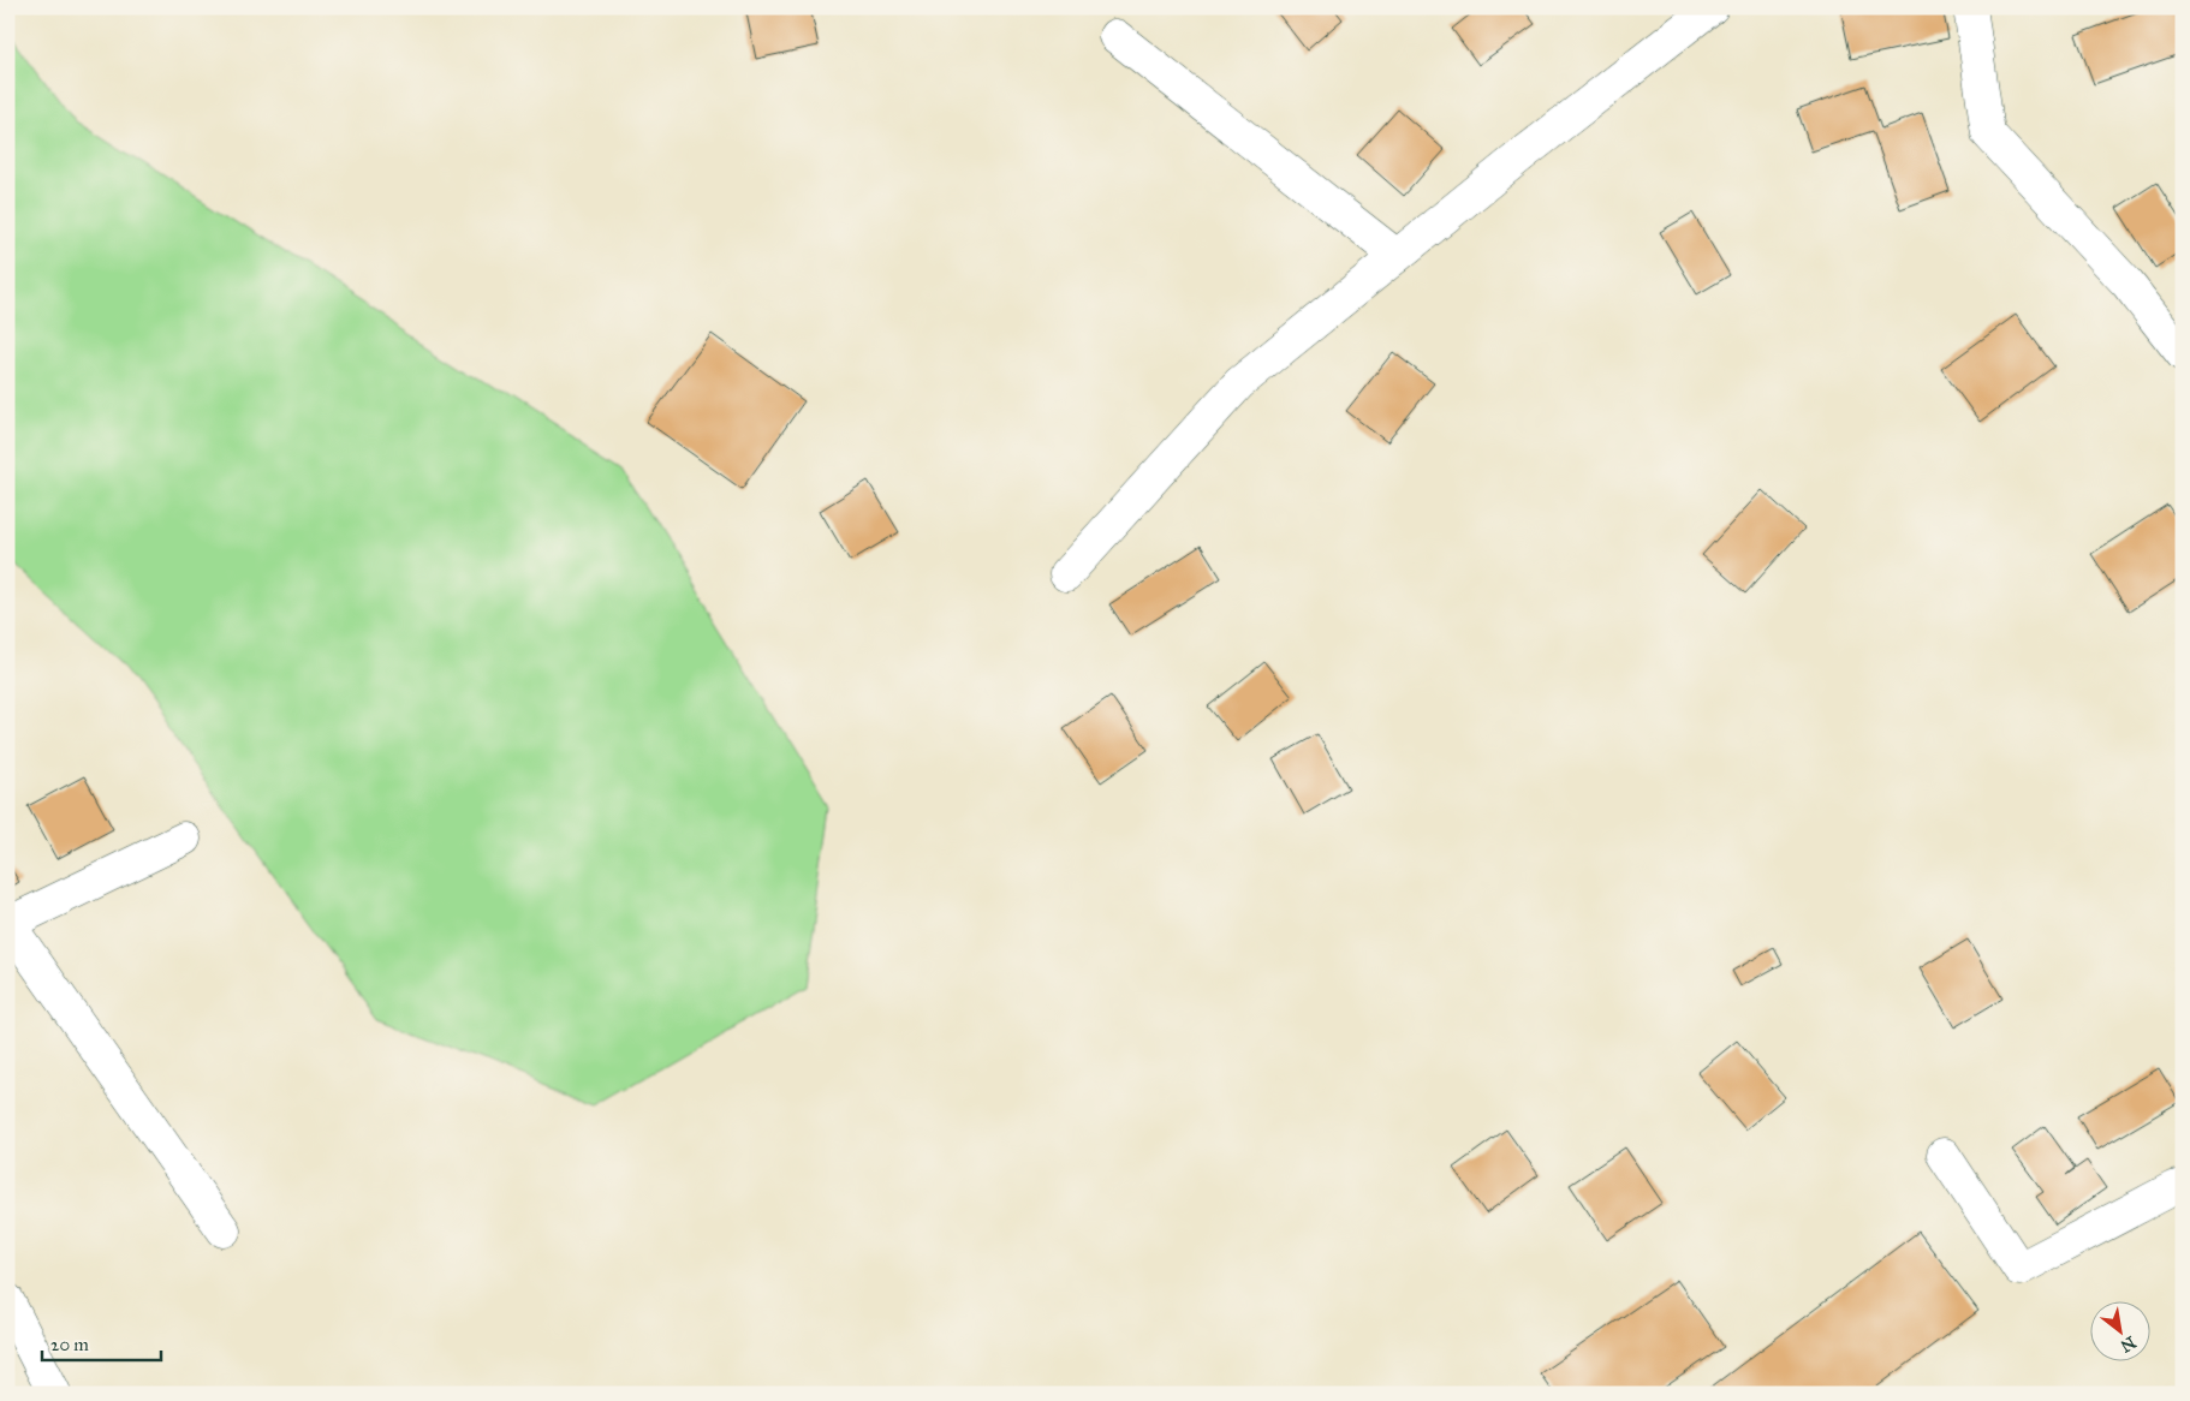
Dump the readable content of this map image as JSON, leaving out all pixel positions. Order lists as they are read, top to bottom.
{
  "scale_bar": "20 m",
  "north": "bottom right"
}
